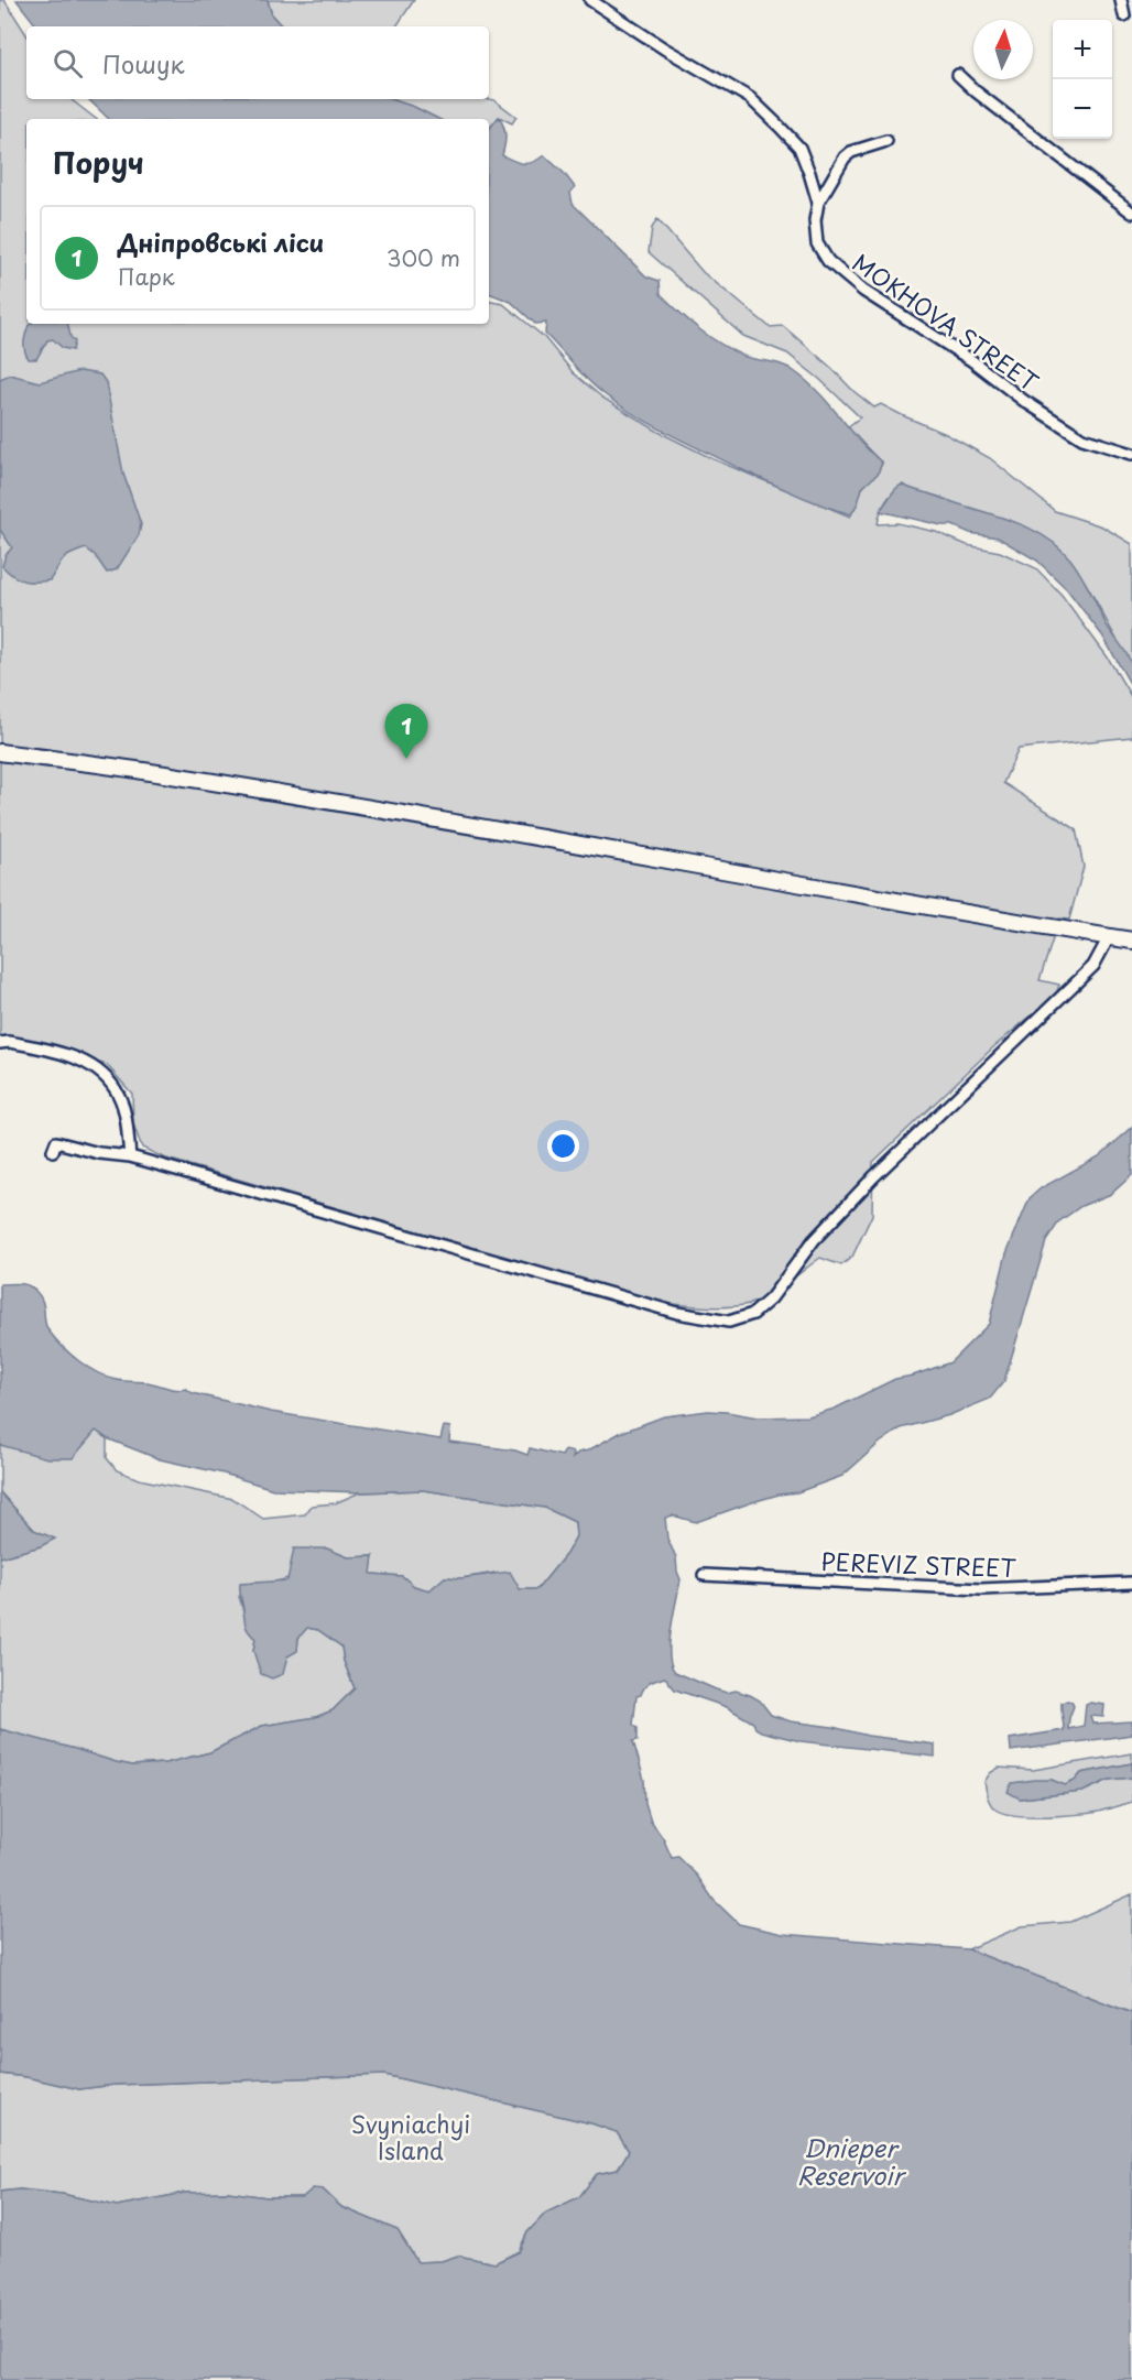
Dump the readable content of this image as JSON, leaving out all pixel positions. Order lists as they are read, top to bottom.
{
  "streets": {
    "street": ["MOKHOVA STREET", "PEREVIZ STREET"]
  },
  "water": ["Dnieper Reservoir"],
  "parks": ["Svyniachyi Island"],
  "north": "top",
  "page": {
    "map_buttons": ["+", "−"],
    "search": "Пошук",
    "heading": "Поруч",
    "list": [
      {
        "mark": "1",
        "name": "Дніпровські ліси",
        "note": "Парк",
        "value": "300 m"
      }
    ],
    "pins": "1"
  }
}
